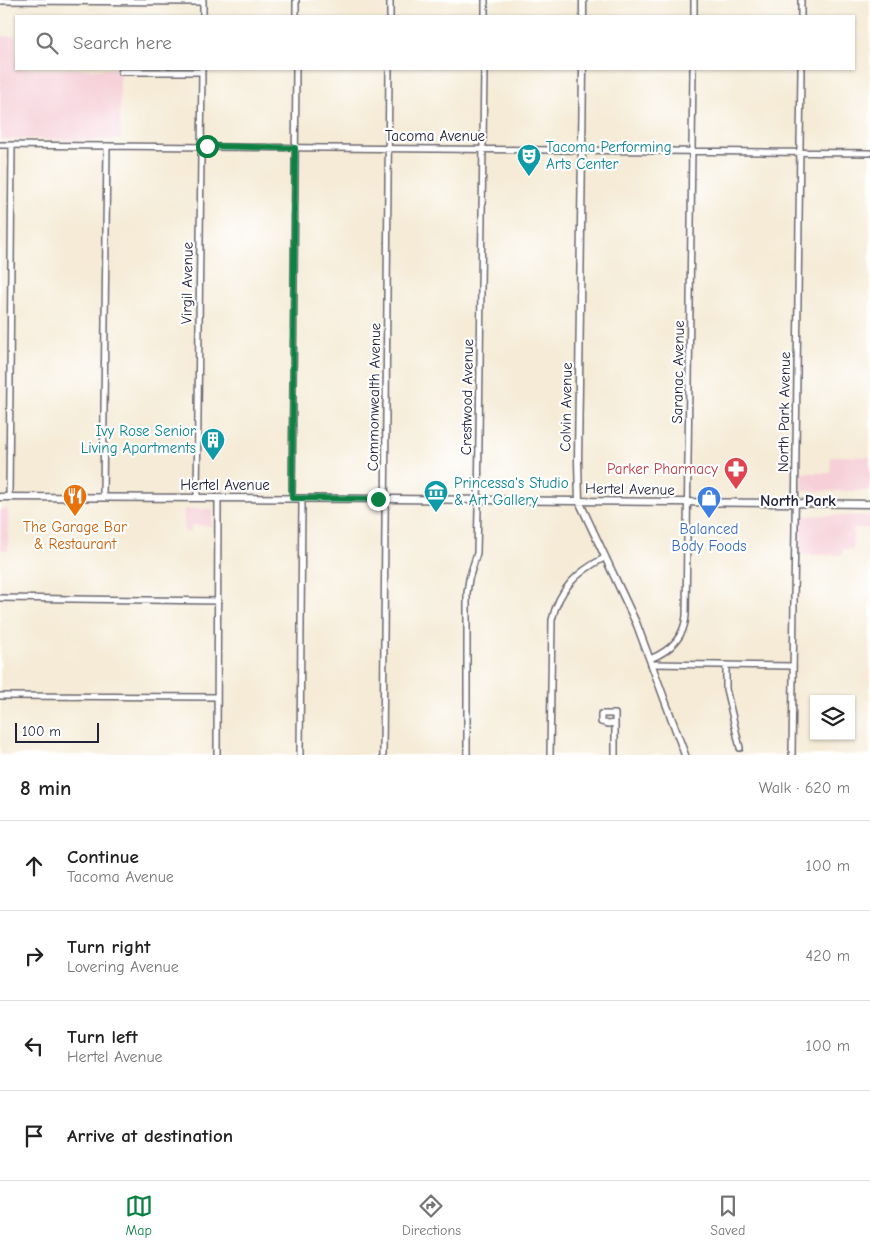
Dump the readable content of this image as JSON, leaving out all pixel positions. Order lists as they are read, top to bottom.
{
  "streets": {
    "street": [
      "Tacoma Avenue",
      "Virgil Avenue",
      "Saranac Avenue",
      "Commonwealth Avenue",
      "Crestwood Avenue",
      "Colvin Avenue",
      "North Park Avenue",
      "Hertel Avenue"
    ]
  },
  "crossings": [
    ["Tacoma Avenue", "Virgil Avenue"],
    ["Tacoma Avenue", "Saranac Avenue"],
    ["Tacoma Avenue", "Commonwealth Avenue"],
    ["Tacoma Avenue", "Crestwood Avenue"],
    ["Tacoma Avenue", "Colvin Avenue"],
    ["Tacoma Avenue", "North Park Avenue"],
    ["Virgil Avenue", "Hertel Avenue"],
    ["Saranac Avenue", "Colvin Avenue"],
    ["Saranac Avenue", "Hertel Avenue"],
    ["Commonwealth Avenue", "Hertel Avenue"],
    ["Crestwood Avenue", "Hertel Avenue"],
    ["Colvin Avenue", "Hertel Avenue"],
    ["North Park Avenue", "Hertel Avenue"]
  ],
  "districts": ["North Park"],
  "places": {
    "theatre": ["Tacoma Performing Arts Center"],
    "building": ["Ivy Rose Senior Living Apartments"],
    "pharmacy": ["Parker Pharmacy"],
    "museum": ["Princessa's Studio & Art Gallery"],
    "restaurant": ["The Garage Bar & Restaurant"],
    "shop": ["Balanced Body Foods"]
  },
  "scale_bar": "100 m",
  "page": {
    "search": "Search here",
    "scale": "100 m",
    "heading": ["8 min", "Walk · 620 m"],
    "list": [
      ["Continue", "Tacoma Avenue", "100 m"],
      ["Turn right", "Lovering Avenue", "420 m"],
      ["Turn left", "Hertel Avenue", "100 m"],
      "Arrive at destination"
    ],
    "nav": ["Map", "Directions", "Saved"]
  }
}
